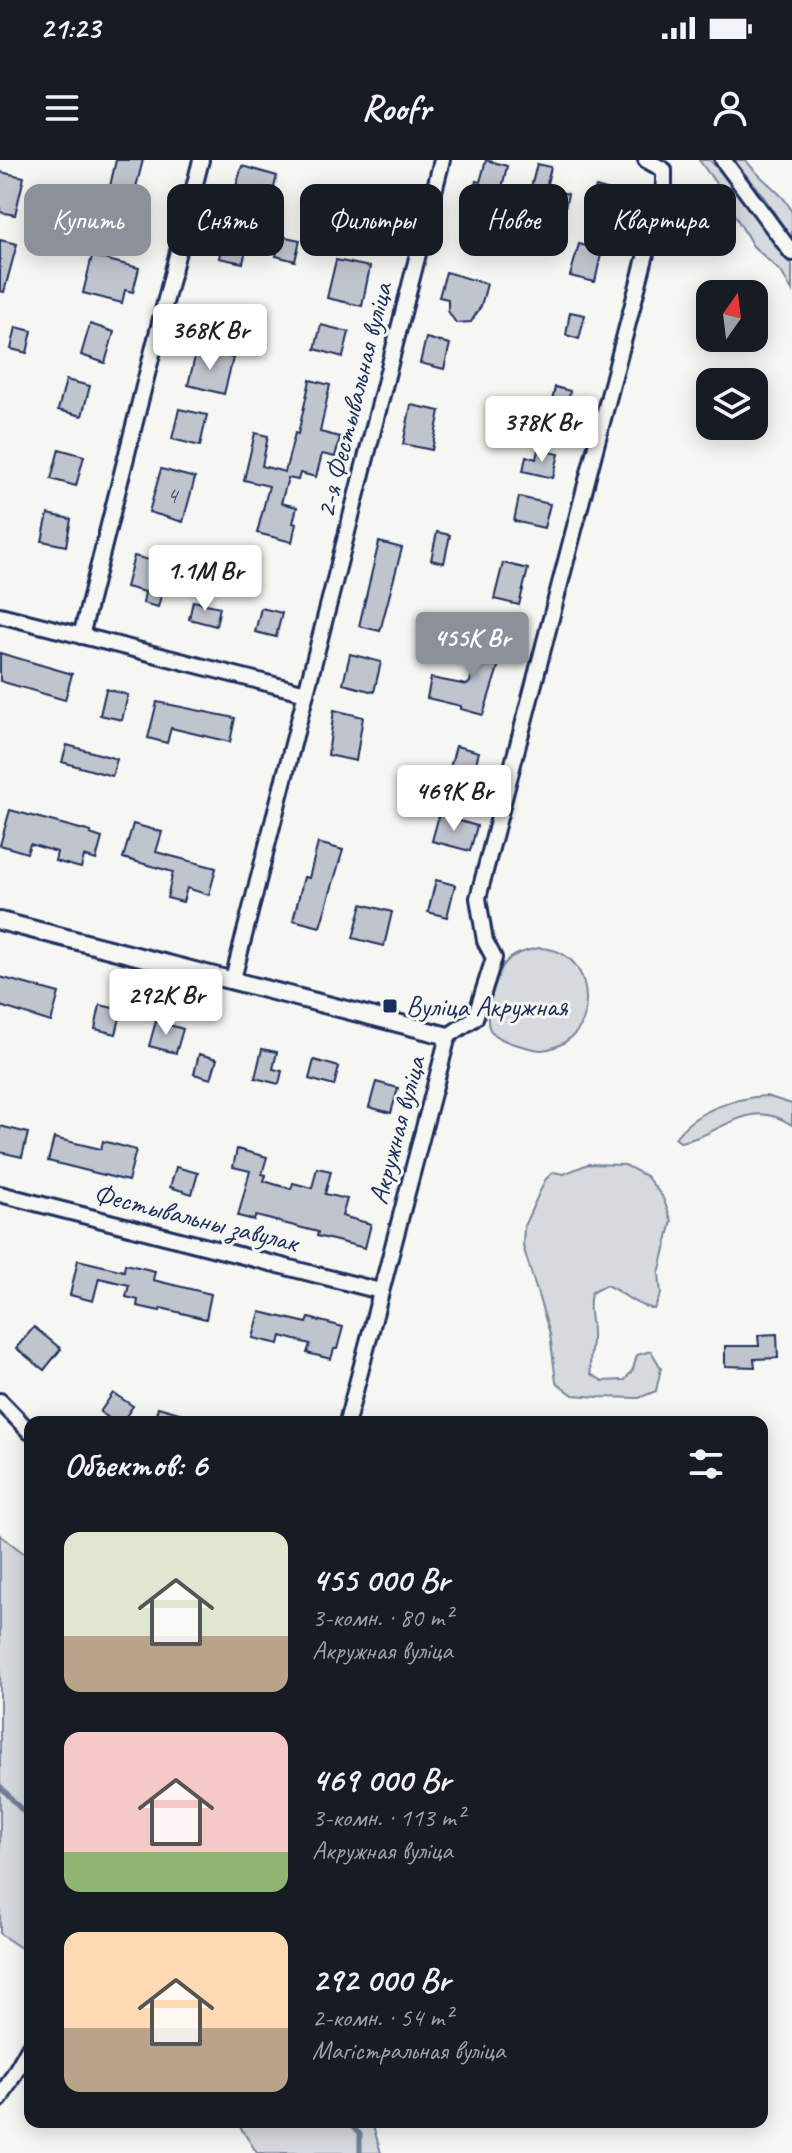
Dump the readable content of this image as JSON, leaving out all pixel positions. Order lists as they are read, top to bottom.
{
  "streets": {
    "street": ["2-я Фестывальная вуліца", "Акружная вуліца", "Фестывальны завулак"]
  },
  "crossings": [
    ["Акружная вуліца", "Фестывальны завулак"]
  ],
  "places": {
    "transit": ["Вуліца Акружная"]
  },
  "house_numbers": ["4"],
  "north": "top",
  "page": {
    "status": "21:23",
    "header": "Roofr",
    "chip": [
      "Купить",
      "Снять",
      "Фильтры",
      "Новое",
      "Квартира"
    ],
    "price": [
      "368K Br",
      "378K Br",
      "1.1M Br",
      "455K Br",
      "469K Br",
      "292K Br"
    ],
    "heading": "Объектов: 6",
    "list": [
      {
        "name": "455 000 Br",
        "note": "3-комн. · 80 m² · Акружная вуліца"
      },
      {
        "name": "469 000 Br",
        "note": "3-комн. · 113 m² · Акружная вуліца"
      },
      {
        "name": "292 000 Br",
        "note": "2-комн. · 54 m² · Магістральная вуліца"
      }
    ]
  }
}
